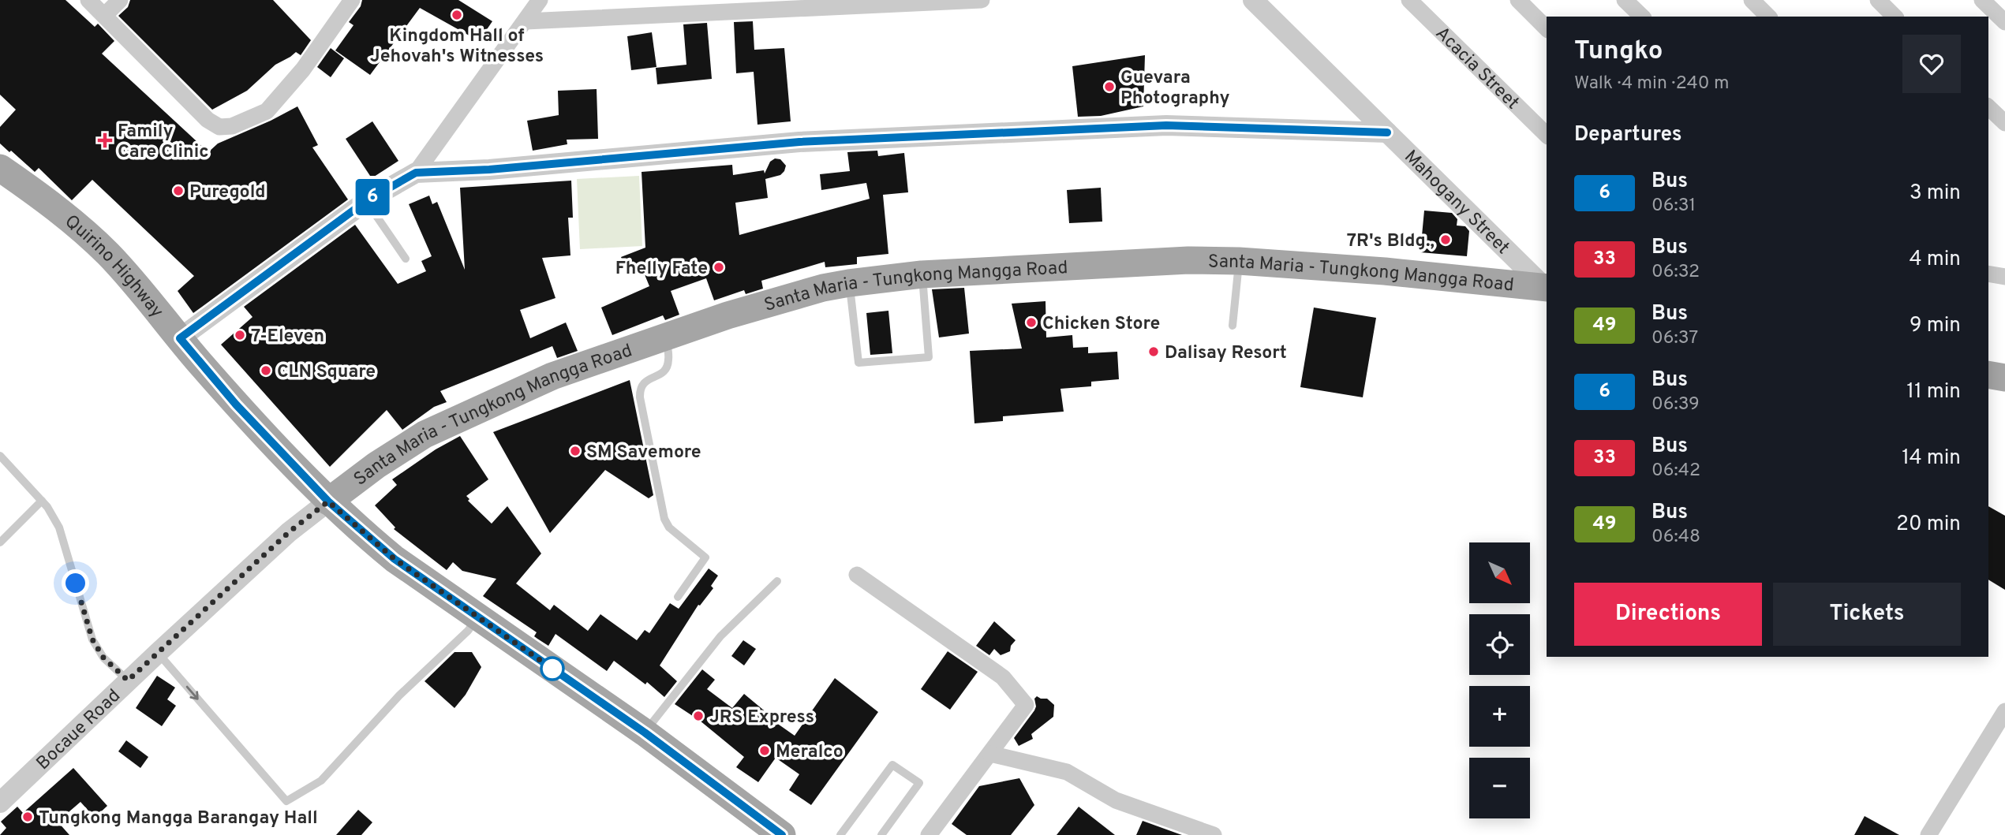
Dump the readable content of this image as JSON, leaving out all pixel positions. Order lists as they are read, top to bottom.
{
  "streets": {
    "main road": ["Quirino Highway", "Santa Maria - Tungkong Mangga Road"],
    "street": ["Acacia Street", "Mahogany Street", "Bocaue Road"]
  },
  "crossings": [
    ["Mahogany Street", "Santa Maria - Tungkong Mangga Road"],
    ["Quirino Highway", "Santa Maria - Tungkong Mangga Road"],
    ["Quirino Highway", "Bocaue Road"],
    ["Santa Maria - Tungkong Mangga Road", "Bocaue Road"]
  ],
  "places": {
    "other": [
      "Kingdom Hall of Jehovah's Witnesses",
      "Guevara Photography",
      "Puregold",
      "7R's Bldg.,",
      "Fhelly Fate",
      "Chicken Store",
      "7-Eleven",
      "Dalisay Resort",
      "CLN Square",
      "SM Savemore",
      "JRS Express",
      "Meralco",
      "Tungkong Mangga Barangay Hall"
    ],
    "health": ["Family Care Clinic"]
  },
  "lines": ["bus line 6"],
  "north": "bottom right",
  "page": {
    "on_map": "6",
    "heading": [
      ["Tungko", "Walk · 4 min · 240 m"],
      "Departures"
    ],
    "list": [
      {
        "mark": "6",
        "name": "Bus",
        "note": "06:31",
        "value": "3 min"
      },
      {
        "mark": "33",
        "name": "Bus",
        "note": "06:32",
        "value": "4 min"
      },
      {
        "mark": "49",
        "name": "Bus",
        "note": "06:37",
        "value": "9 min"
      },
      {
        "mark": "6",
        "name": "Bus",
        "note": "06:39",
        "value": "11 min"
      },
      {
        "mark": "33",
        "name": "Bus",
        "note": "06:42",
        "value": "14 min"
      },
      {
        "mark": "49",
        "name": "Bus",
        "note": "06:48",
        "value": "20 min"
      }
    ],
    "map_buttons": ["+", "−"],
    "buttons": ["Directions", "Tickets"]
  }
}
